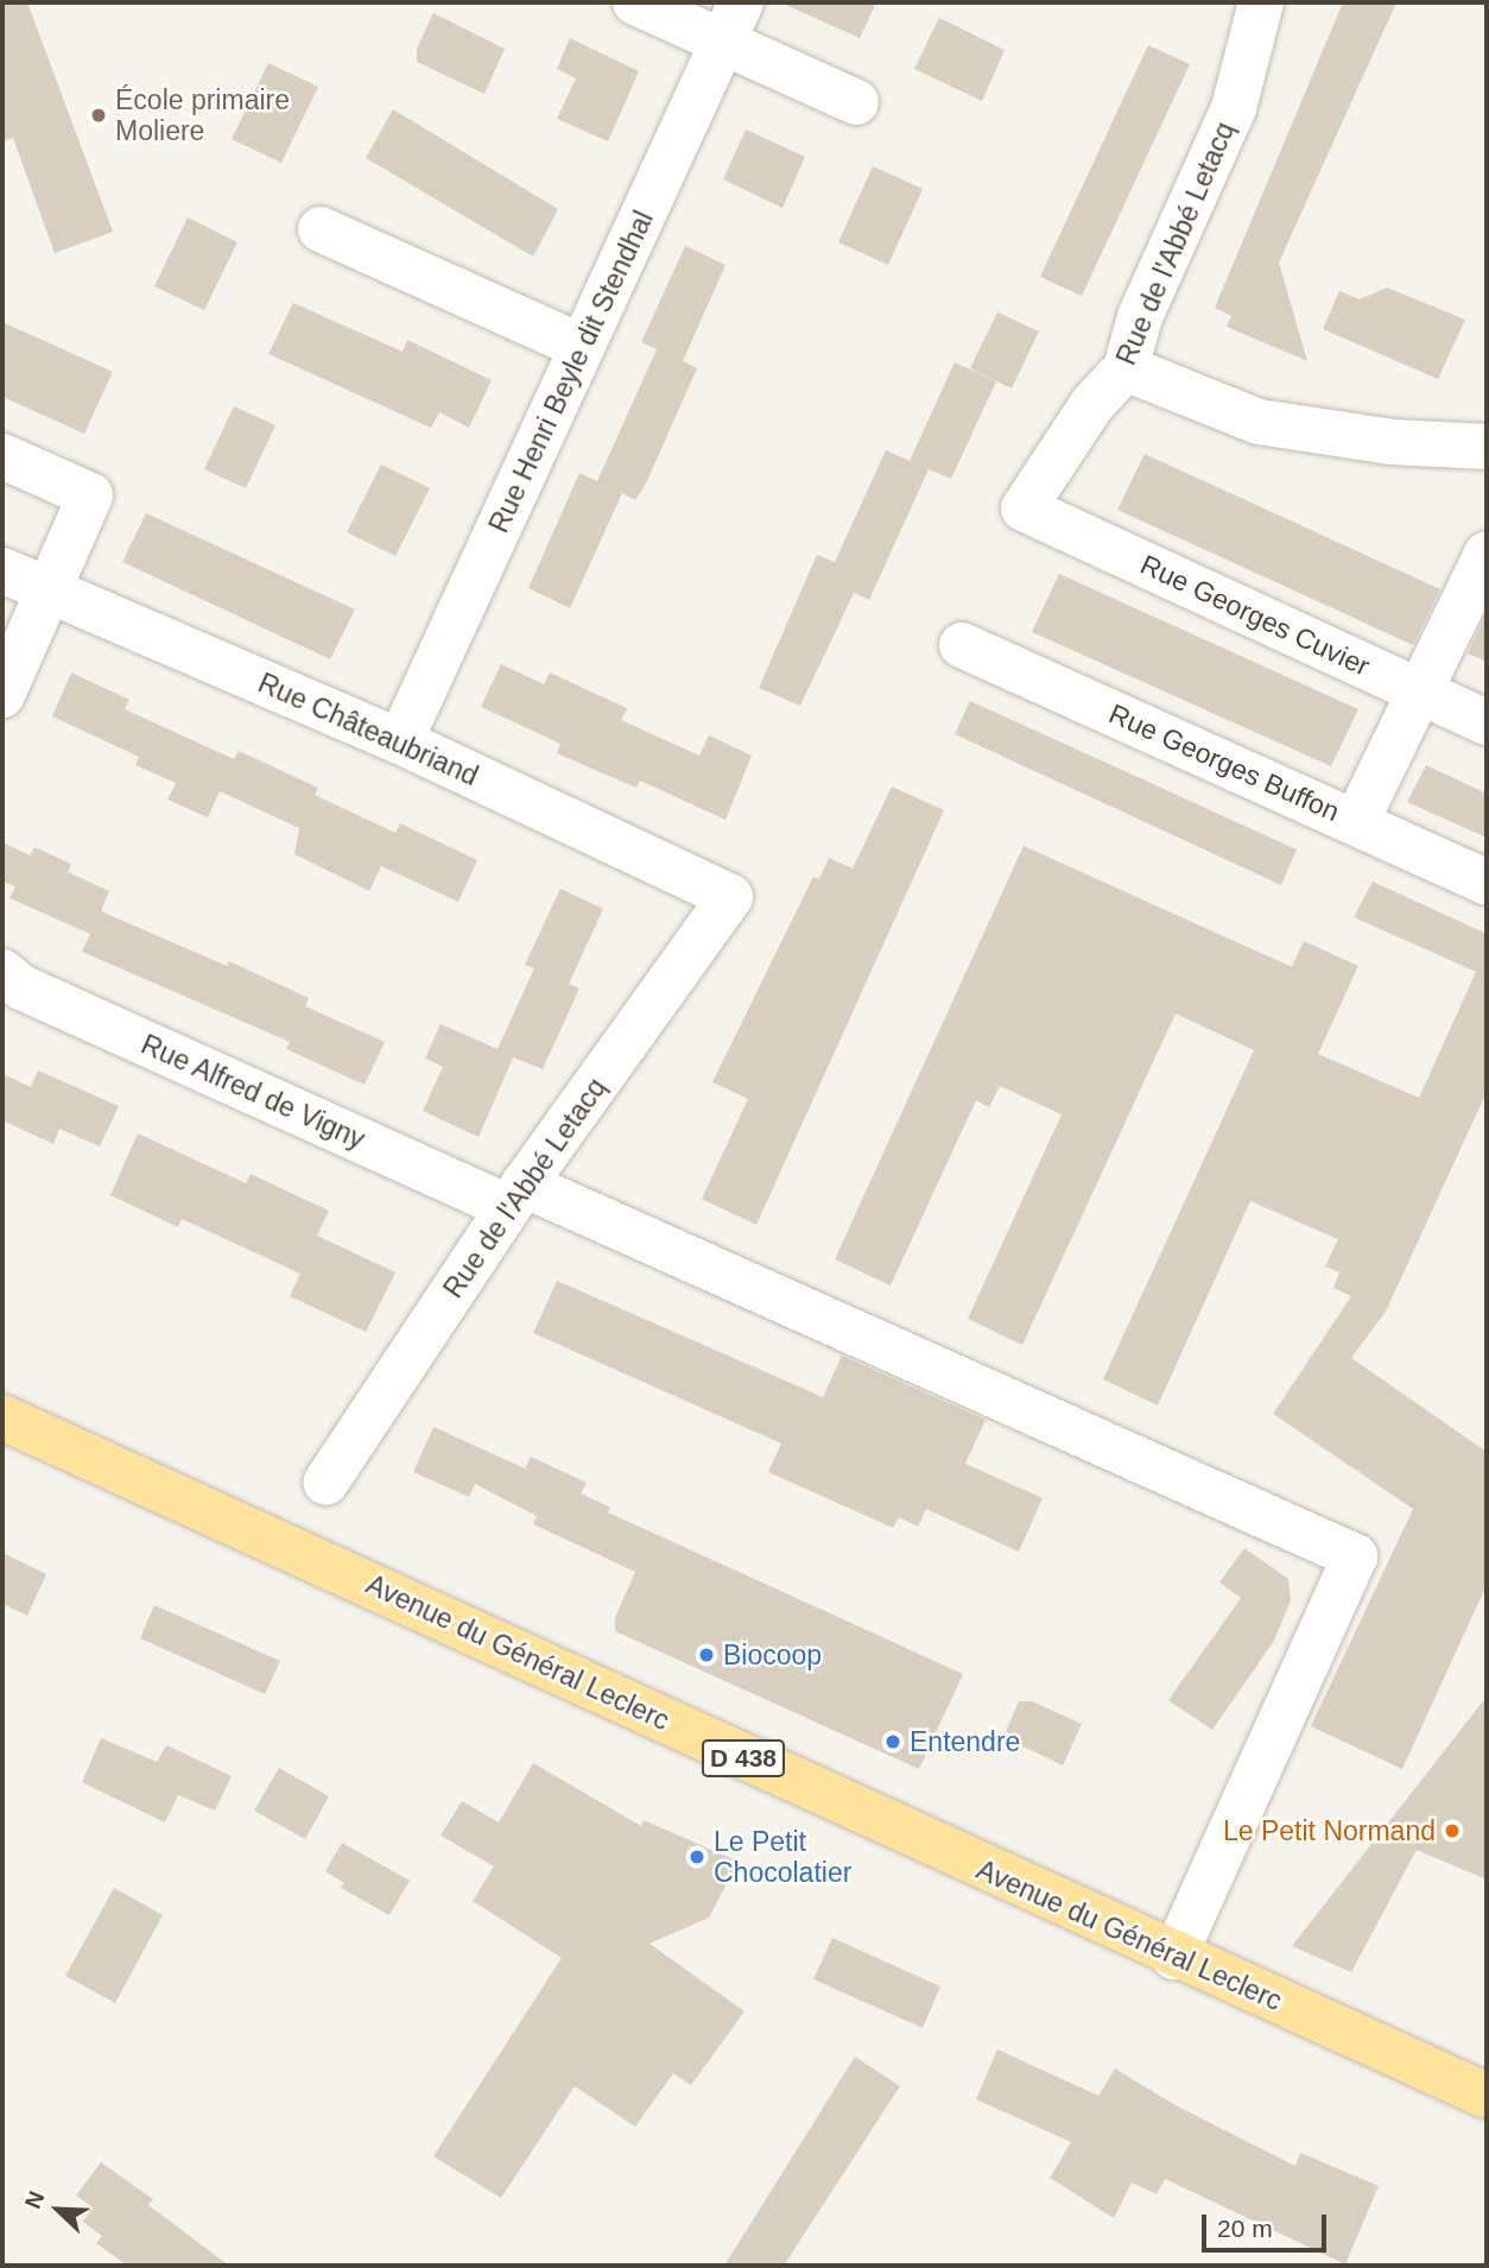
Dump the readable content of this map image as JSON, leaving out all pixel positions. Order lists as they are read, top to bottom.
{
  "streets": {
    "main road": ["Avenue du Général Leclerc", "D 438"],
    "street": [
      "Rue de l'Abbé Letacq",
      "Rue Henri Beyle dit Stendhal",
      "Rue Georges Cuvier",
      "Rue Châteaubriand",
      "Rue Georges Buffon",
      "Rue Alfred de Vigny"
    ]
  },
  "crossings": [
    ["Rue de l'Abbé Letacq", "Rue Georges Cuvier"],
    ["Rue de l'Abbé Letacq", "Rue Châteaubriand"],
    ["Rue de l'Abbé Letacq", "Rue Alfred de Vigny"],
    ["Rue Henri Beyle dit Stendhal", "Rue Châteaubriand"],
    ["Rue Alfred de Vigny", "Avenue du Général Leclerc"]
  ],
  "places": [
    "École primaire Moliere",
    "Biocoop",
    "Entendre",
    "Le Petit Normand",
    "Le Petit Chocolatier"
  ],
  "scale_bar": "20 m",
  "north": "top left"
}
